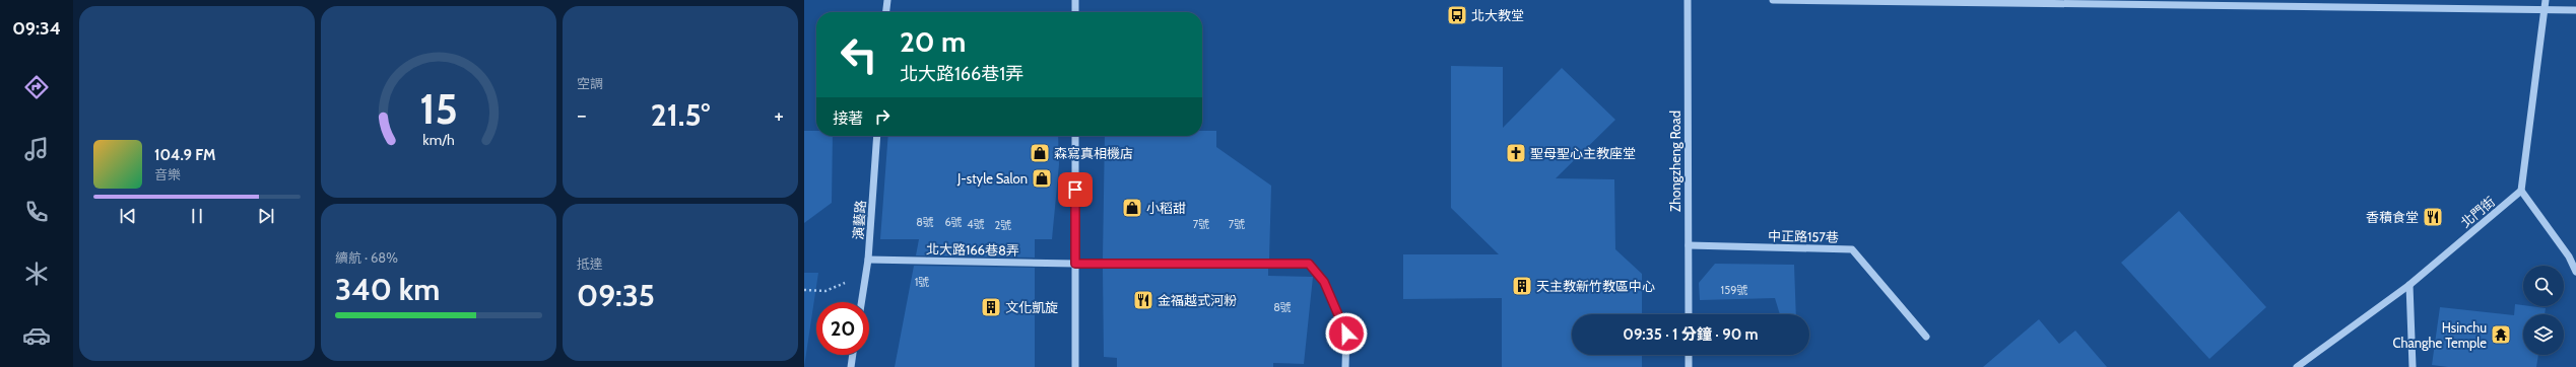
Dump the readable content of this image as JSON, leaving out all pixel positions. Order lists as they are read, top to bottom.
{
  "streets": {
    "street": [
      "Zhongzheng Road",
      "北門街",
      "演藝路",
      "中正路157巷",
      "北大路166巷8弄"
    ]
  },
  "crossings": [
    ["Zhongzheng Road", "中正路157巷"],
    ["演藝路", "北大路166巷8弄"]
  ],
  "places": {
    "bus stop": ["北大教堂"],
    "shop": ["森寫真相機店", "J-style Salon", "小稻甜"],
    "church": ["聖母聖心主教座堂"],
    "restaurant": ["香積食堂", "金福越式河粉"],
    "building": ["天主教新竹教區中心", "文化凱旋"],
    "temple": ["Hsinchu Changhe Temple"]
  },
  "house_numbers": [
    "8號",
    "6號",
    "4號",
    "7號",
    "7號",
    "2號",
    "1號",
    "159號",
    "8號"
  ],
  "page": {
    "tabs": "09:34",
    "tile": [
      "空調",
      ["續航 · 68%", "340 km"],
      ["抵達", "09:35"]
    ],
    "turn": ["20 m", "北大路166巷1弄"],
    "then": "接著",
    "heat": ["−", "21.5°", "+"],
    "song": ["104.9 FM", "音樂"],
    "limit": "20",
    "trip": "09:35 · 1 分鐘 · 90 m",
    "gauge": ["15", "km/h"]
  }
}
